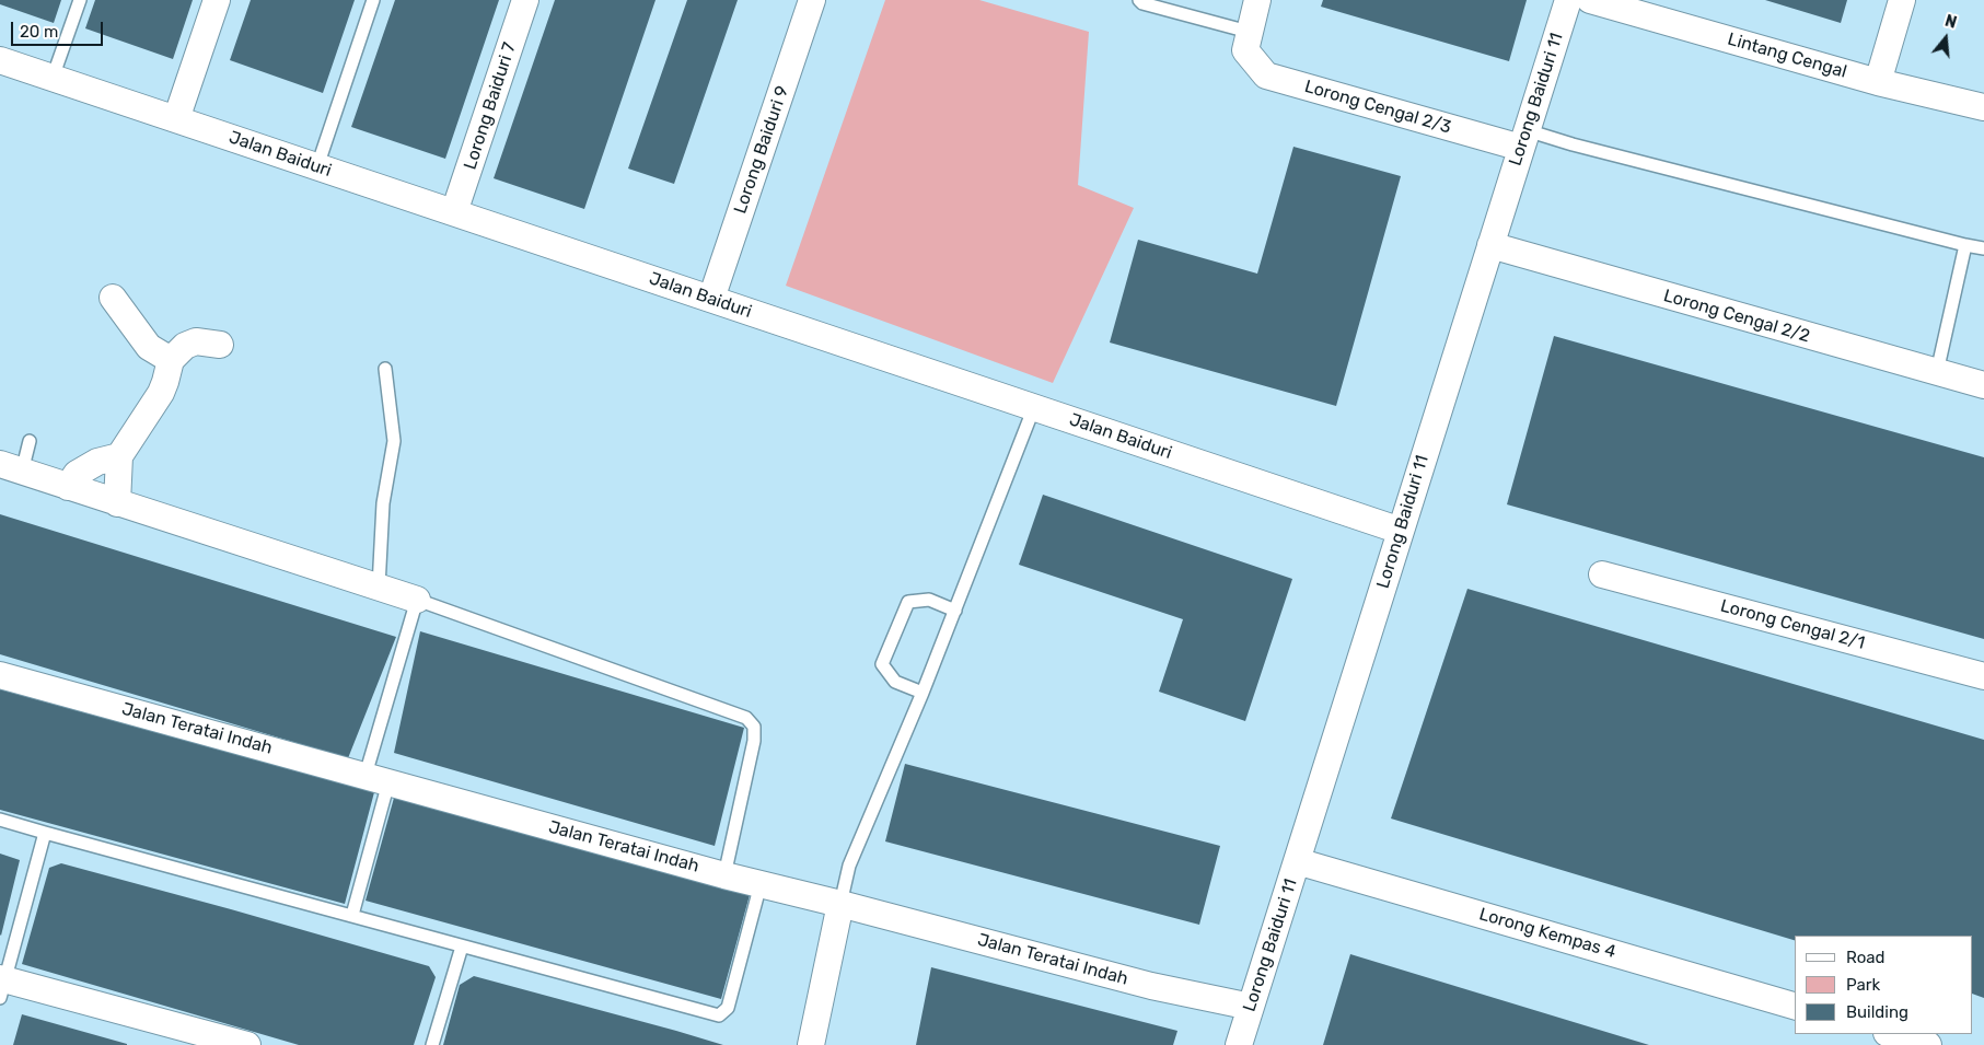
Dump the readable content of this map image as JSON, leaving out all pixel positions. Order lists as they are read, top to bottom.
{
  "streets": {
    "street": [
      "Lintang Cengal",
      "Lorong Baiduri 11",
      "Lorong Baiduri 7",
      "Lorong Cengal 2/3",
      "Lorong Baiduri 9",
      "Jalan Baiduri",
      "Lorong Cengal 2/2",
      "Lorong Cengal 2/1",
      "Jalan Teratai Indah",
      "Lorong Kempas 4"
    ]
  },
  "crossings": [
    ["Lorong Baiduri 11", "Lorong Cengal 2/3"],
    ["Lorong Baiduri 11", "Jalan Baiduri"],
    ["Lorong Baiduri 11", "Lorong Cengal 2/2"],
    ["Lorong Baiduri 11", "Jalan Teratai Indah"],
    ["Lorong Baiduri 11", "Lorong Kempas 4"],
    ["Lorong Baiduri 7", "Jalan Baiduri"],
    ["Lorong Baiduri 9", "Jalan Baiduri"]
  ],
  "legend": ["Road", "Park", "Building"],
  "scale_bar": "20 m",
  "north": "top"
}
